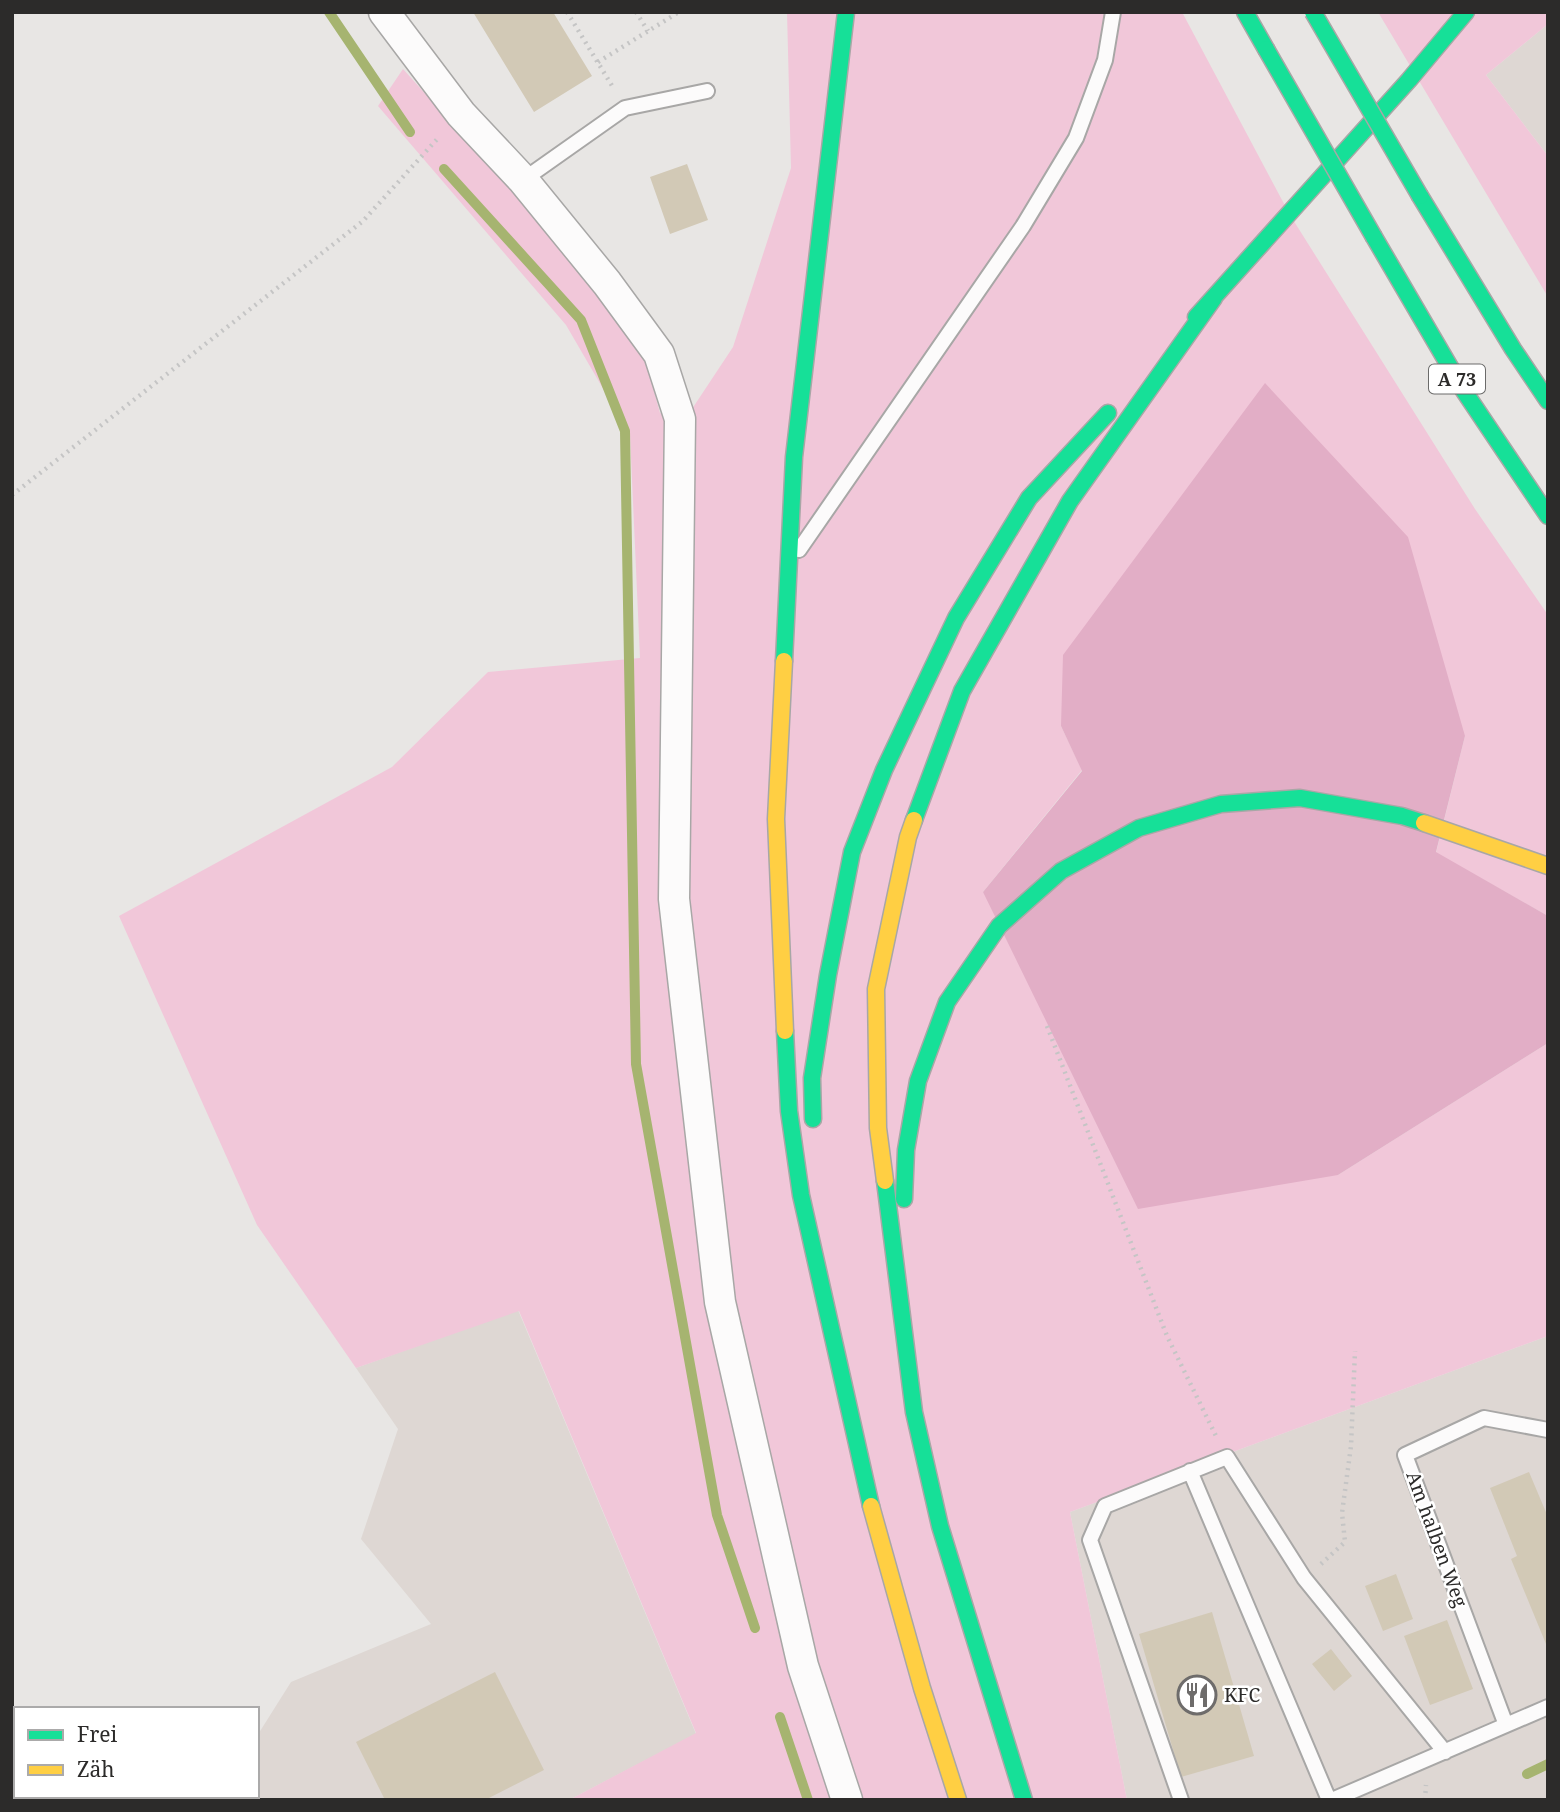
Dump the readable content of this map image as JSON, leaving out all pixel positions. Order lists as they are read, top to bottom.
{
  "streets": {
    "highway": ["A 73"],
    "lane": ["Am halben Weg"]
  },
  "places": {
    "restaurant": ["KFC"]
  },
  "legend": ["Frei", "Zäh"]
}
